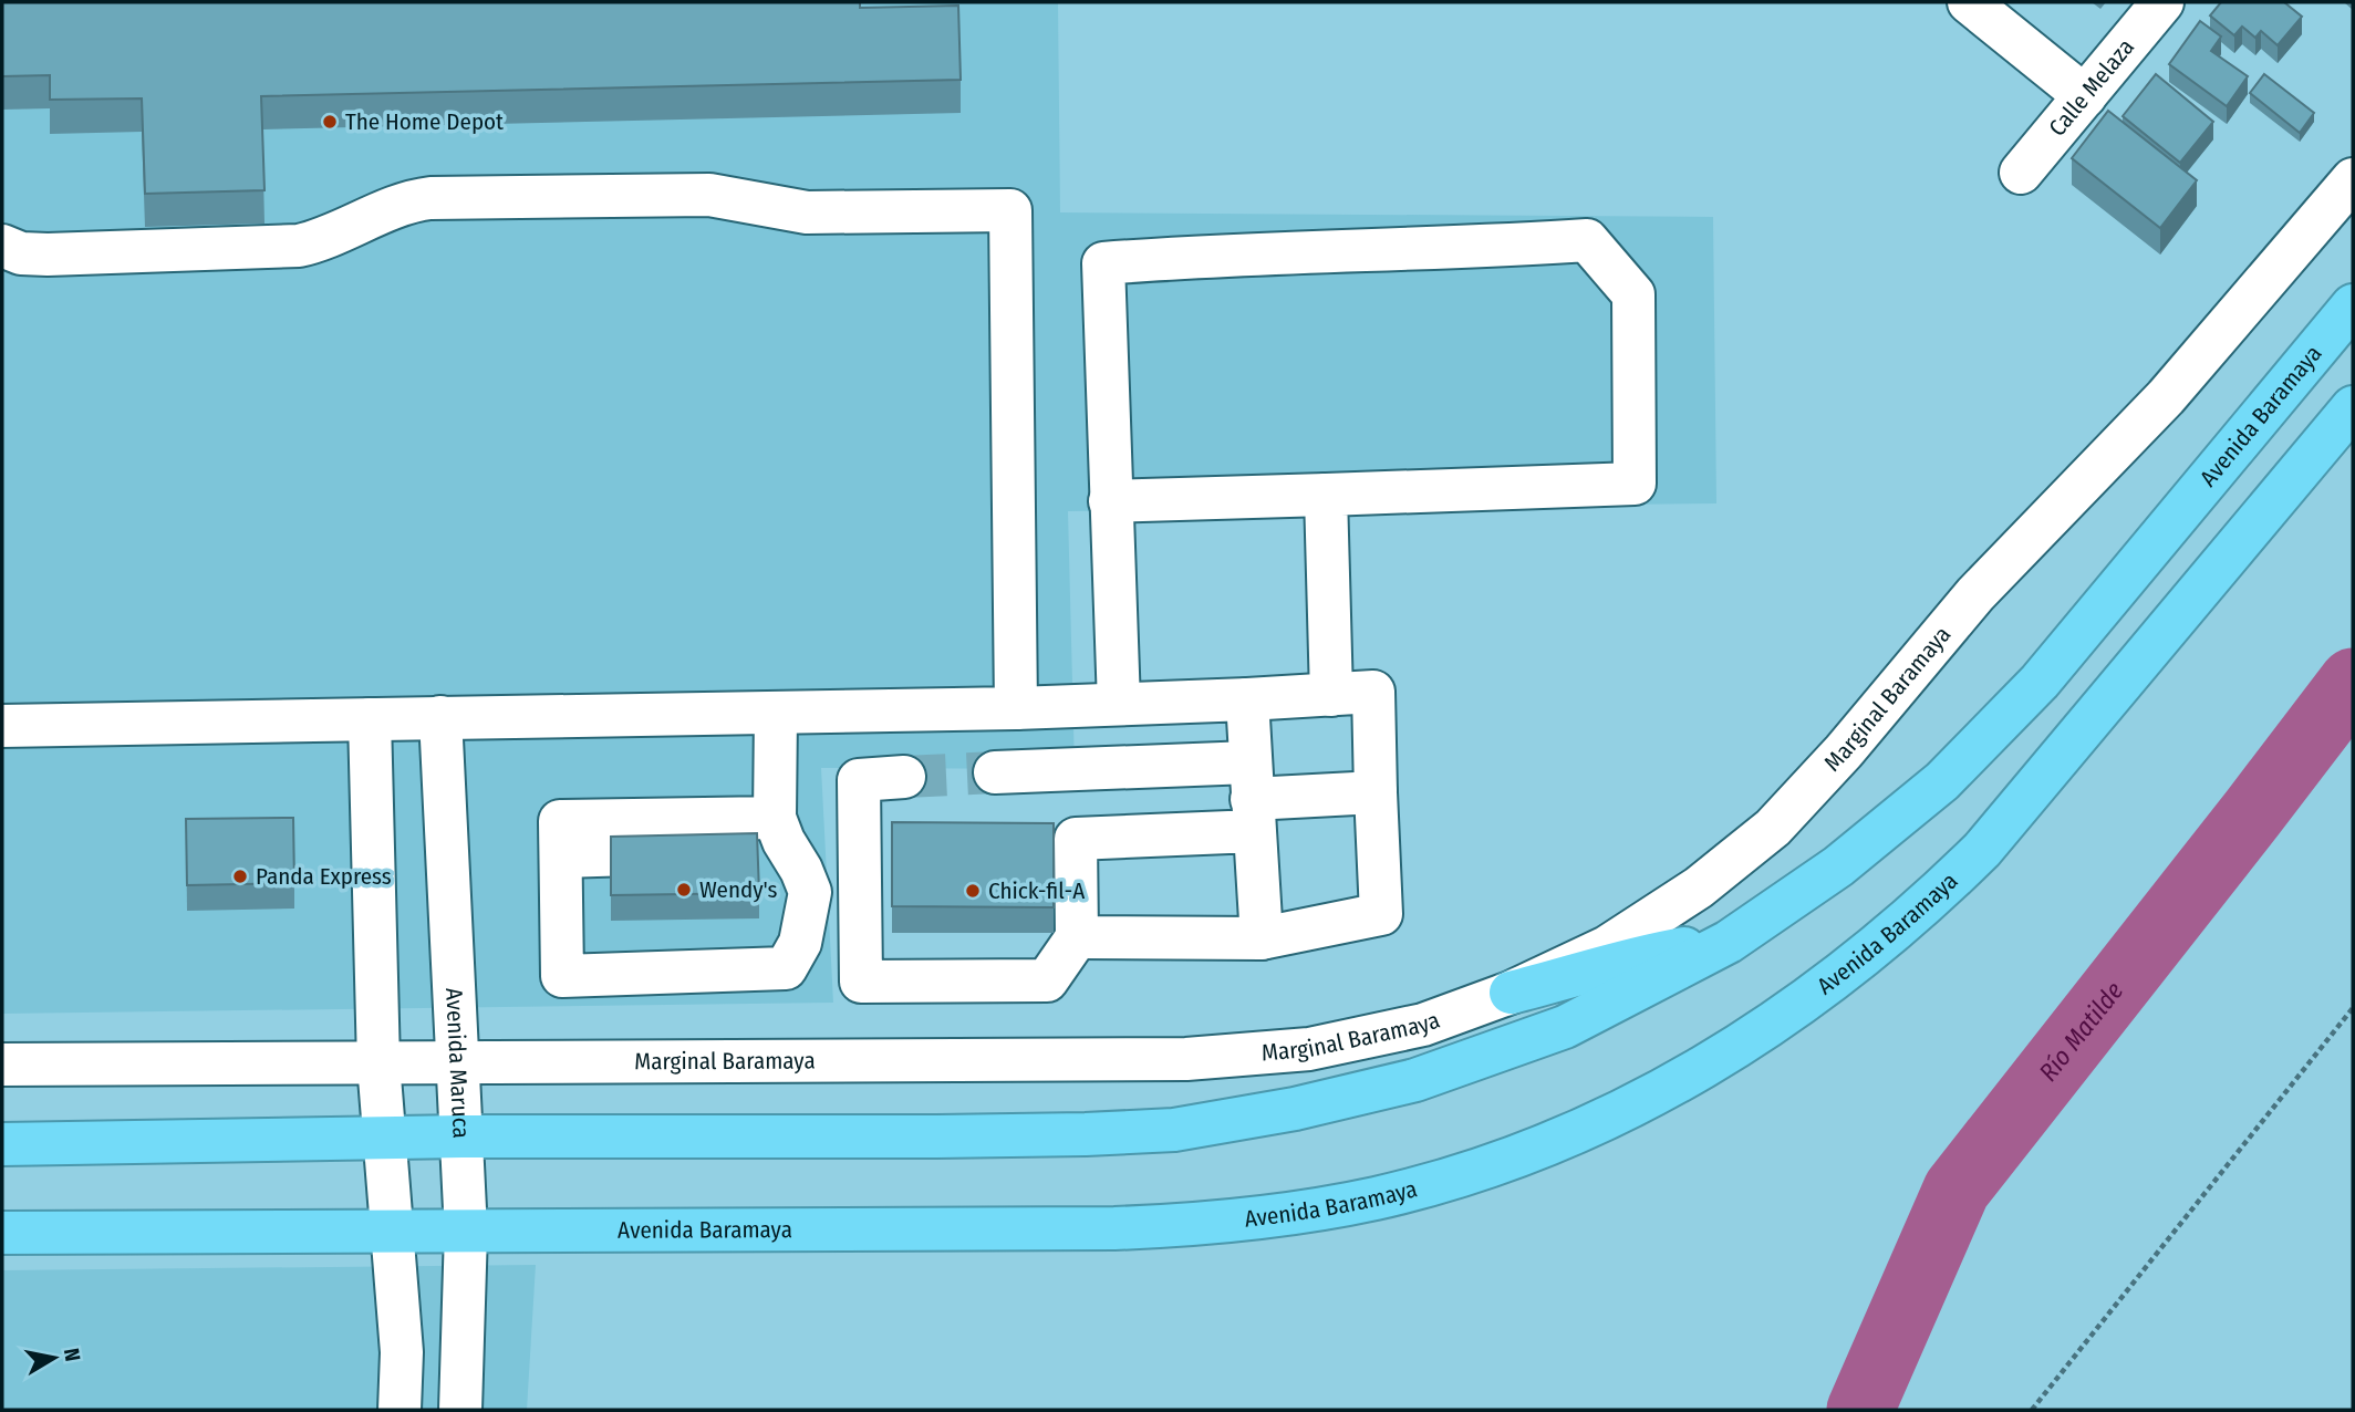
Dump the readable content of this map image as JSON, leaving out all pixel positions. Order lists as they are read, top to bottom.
{
  "streets": {
    "highway": ["Avenida Baramaya"],
    "street": ["Calle Melaza", "Marginal Baramaya", "Avenida Maruca"]
  },
  "crossings": [
    ["Avenida Baramaya", "Avenida Maruca"],
    ["Marginal Baramaya", "Avenida Maruca"]
  ],
  "water": ["Río Matilde"],
  "places": [
    "The Home Depot",
    "Panda Express",
    "Wendy's",
    "Chick-fil-A"
  ],
  "north": "right"
}
